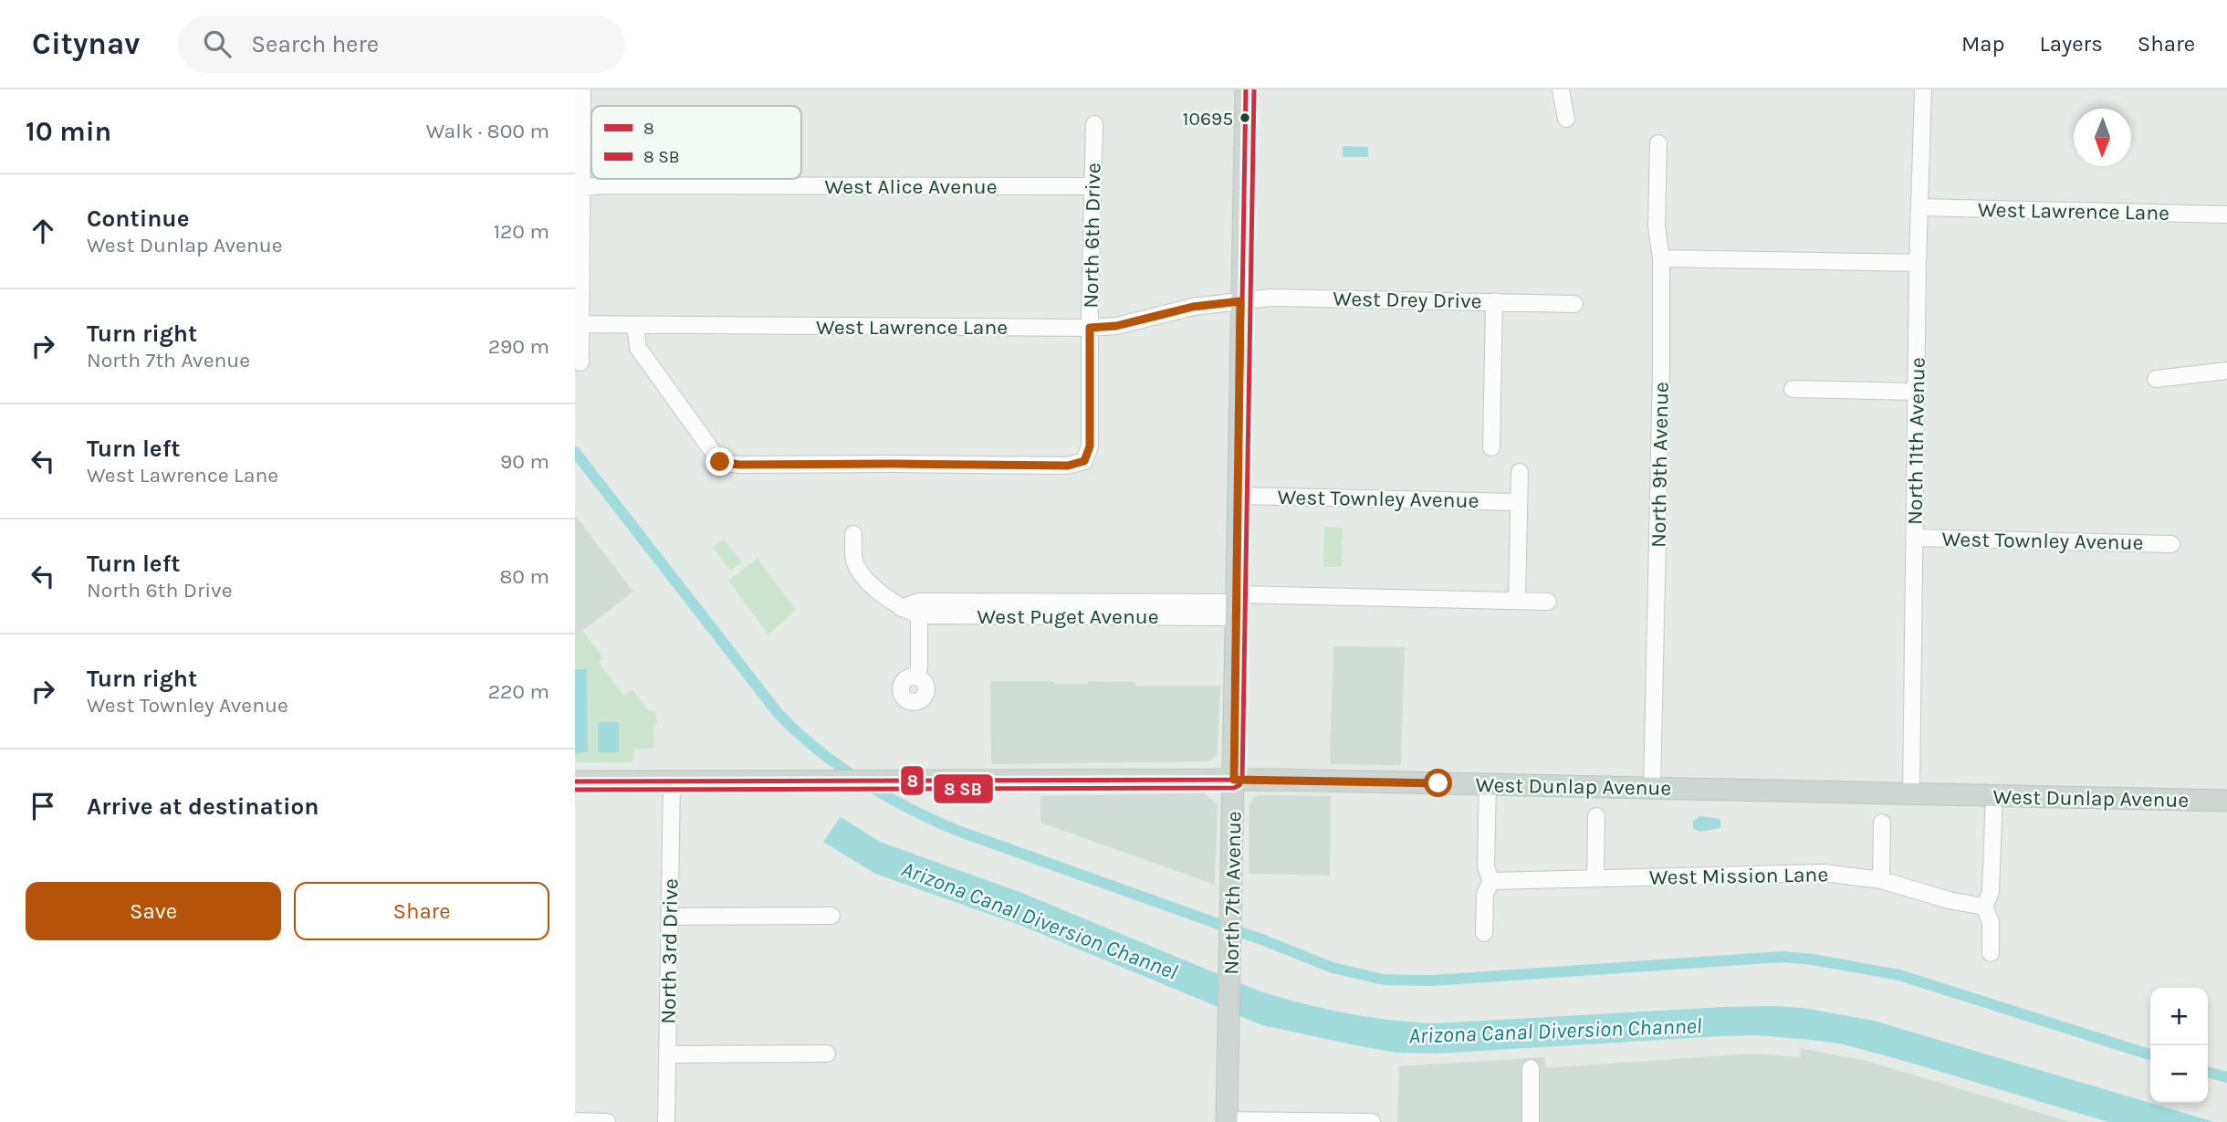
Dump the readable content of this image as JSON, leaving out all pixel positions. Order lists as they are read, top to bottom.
{
  "streets": {
    "main road": ["West Dunlap Avenue", "North 7th Avenue"],
    "street": [
      "West Alice Avenue",
      "West Lawrence Lane",
      "North 6th Drive",
      "West Drey Drive",
      "North 11th Avenue",
      "North 9th Avenue",
      "West Townley Avenue",
      "West Puget Avenue",
      "West Mission Lane",
      "North 3rd Drive"
    ]
  },
  "crossings": [
    ["West Alice Avenue", "North 6th Drive"],
    ["West Lawrence Lane", "North 6th Drive"],
    ["West Lawrence Lane", "West Drey Drive"],
    ["West Lawrence Lane", "North 11th Avenue"],
    ["West Lawrence Lane", "North 7th Avenue"],
    ["West Drey Drive", "North 7th Avenue"],
    ["North 11th Avenue", "West Townley Avenue"],
    ["North 11th Avenue", "West Dunlap Avenue"],
    ["North 9th Avenue", "West Dunlap Avenue"],
    ["West Townley Avenue", "North 7th Avenue"],
    ["West Puget Avenue", "North 7th Avenue"],
    ["West Dunlap Avenue", "North 7th Avenue"],
    ["West Dunlap Avenue", "North 3rd Drive"]
  ],
  "water": ["Arizona Canal Diversion Channel"],
  "places": ["10695"],
  "lines": ["transit line 8"],
  "legend": ["8", "8 SB"],
  "north": "bottom",
  "page": {
    "header": "Citynav",
    "search": "Search here",
    "nav": ["Map", "Layers", "Share"],
    "heading": ["10 min", "Walk · 800 m"],
    "list": [
      ["Continue", "West Dunlap Avenue", "120 m"],
      ["Turn right", "North 7th Avenue", "290 m"],
      ["Turn left", "West Lawrence Lane", "90 m"],
      ["Turn left", "North 6th Drive", "80 m"],
      ["Turn right", "West Townley Avenue", "220 m"],
      "Arrive at destination"
    ],
    "buttons": ["Save", "Share"],
    "map_buttons": ["+", "−"]
  }
}
